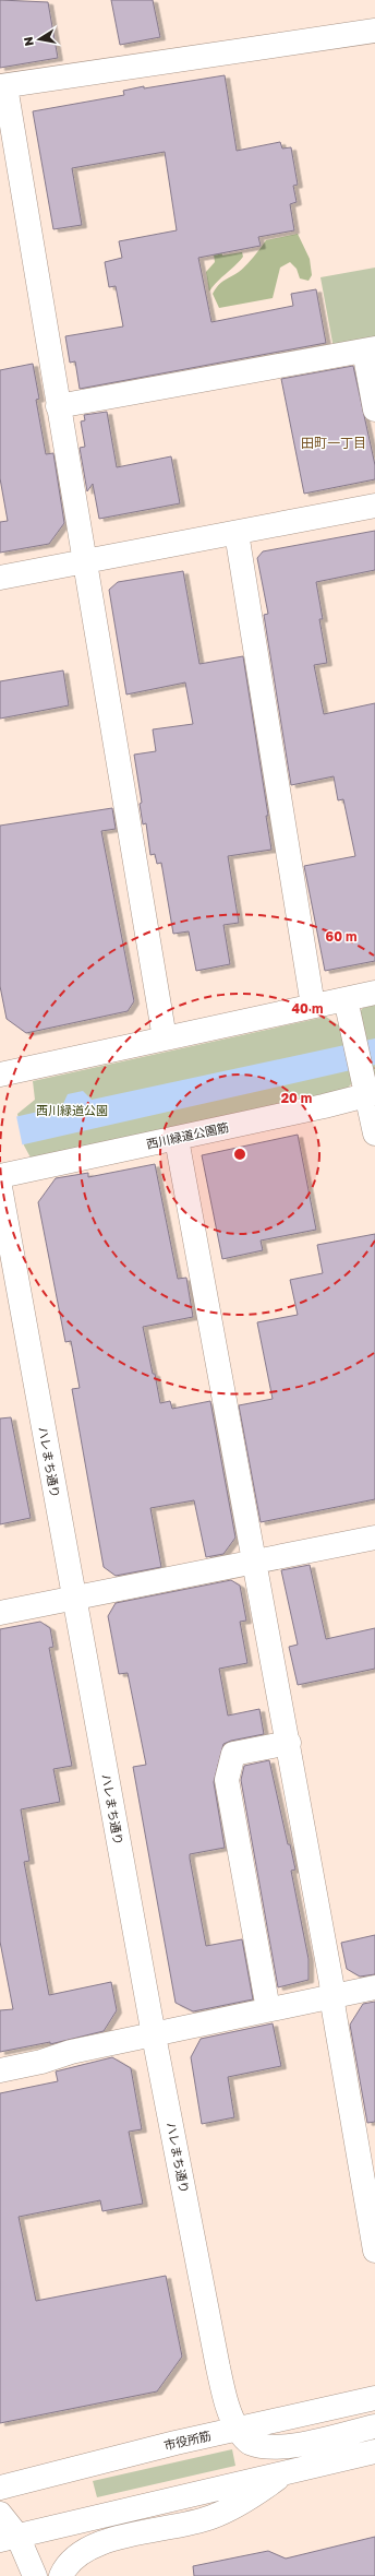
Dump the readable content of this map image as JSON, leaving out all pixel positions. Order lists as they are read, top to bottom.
{
  "streets": {
    "street": ["西川緑道公園筋", "ハレまち通り", "市役所筋"]
  },
  "crossings": [
    ["ハレまち通り", "市役所筋"]
  ],
  "districts": ["田町一丁目"],
  "parks": ["西川緑道公園"],
  "north": "left",
  "rings": ["60 m", "40 m", "20 m"]
}
